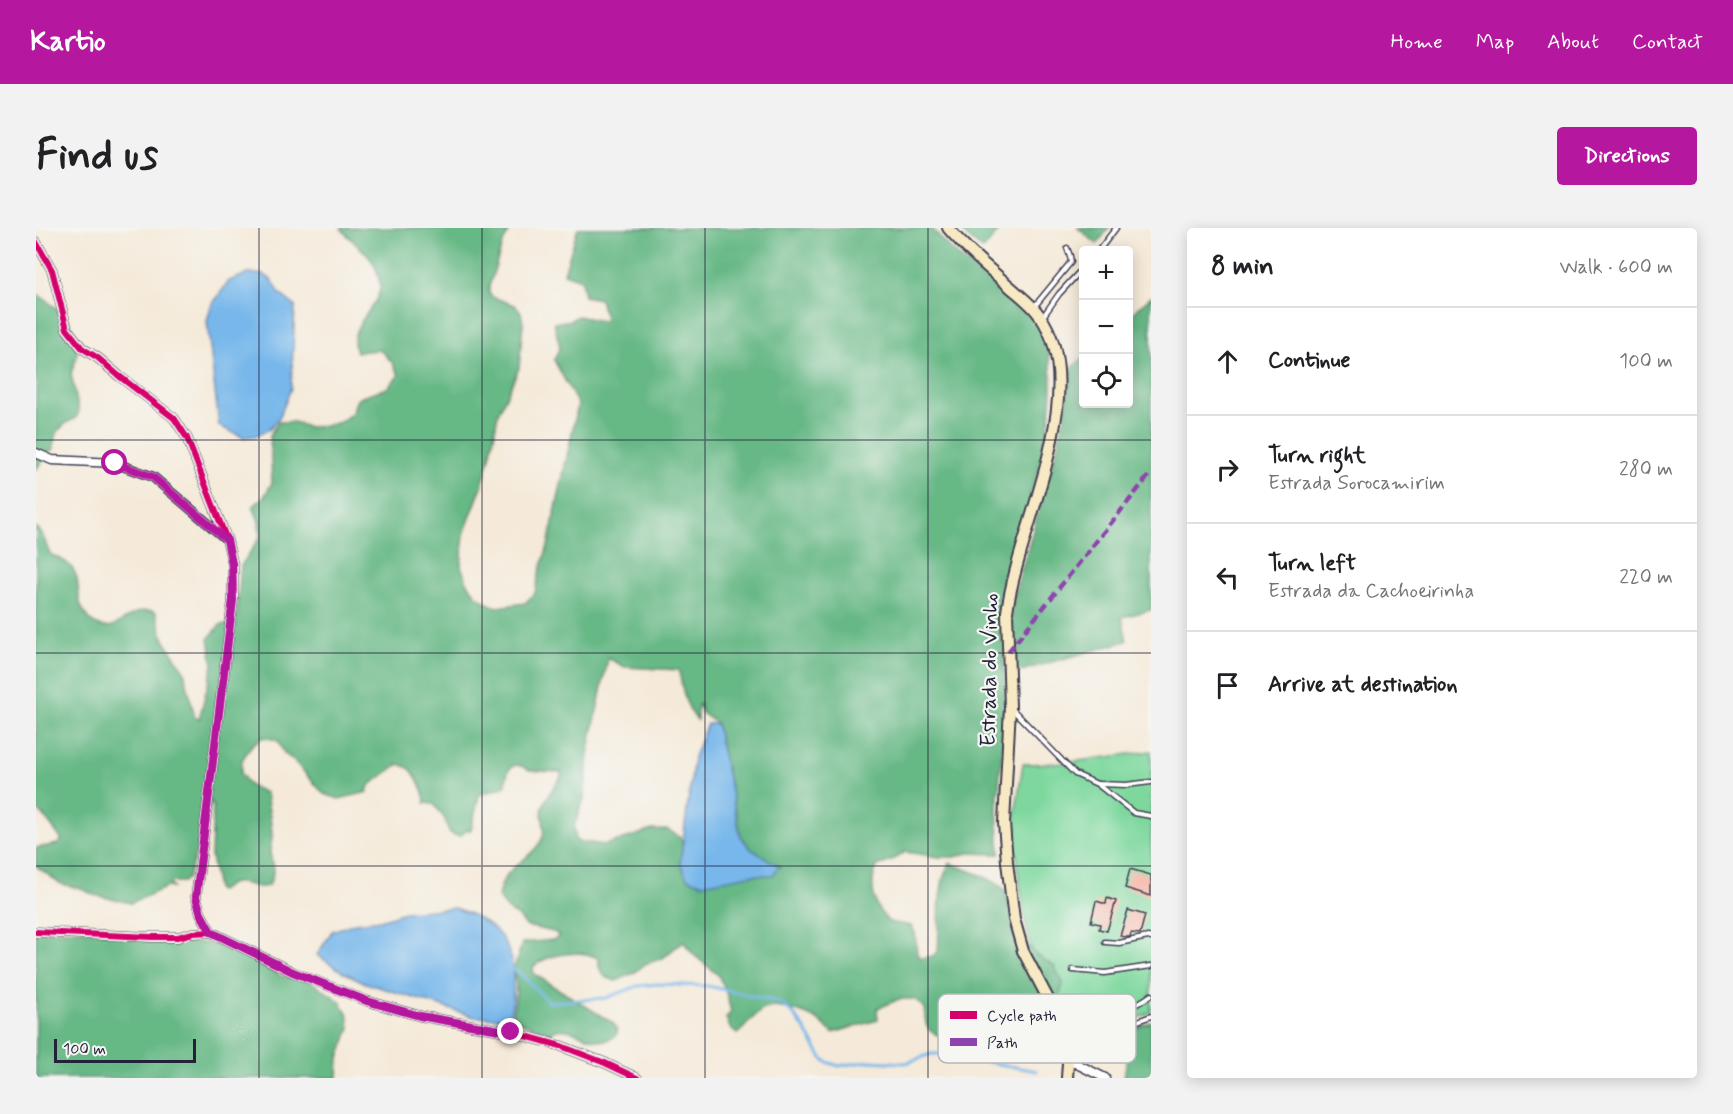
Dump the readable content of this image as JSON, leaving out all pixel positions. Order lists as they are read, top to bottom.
{
  "streets": {
    "main road": ["Estrada do Vinho"]
  },
  "legend": ["Cycle path", "Path"],
  "scale_bar": "100 m",
  "page": {
    "header": "Kartio",
    "nav": [
      "Home",
      "Map",
      "About",
      "Contact"
    ],
    "buttons": "Directions",
    "title": "Find us",
    "heading": ["8 min", "Walk · 600 m"],
    "map_buttons": ["+", "−"],
    "list": [
      ["Continue", "100 m"],
      ["Turn right", "Estrada Sorocamirim", "280 m"],
      ["Turn left", "Estrada da Cachoeirinha", "220 m"],
      "Arrive at destination"
    ],
    "scale": "100 m"
  }
}
